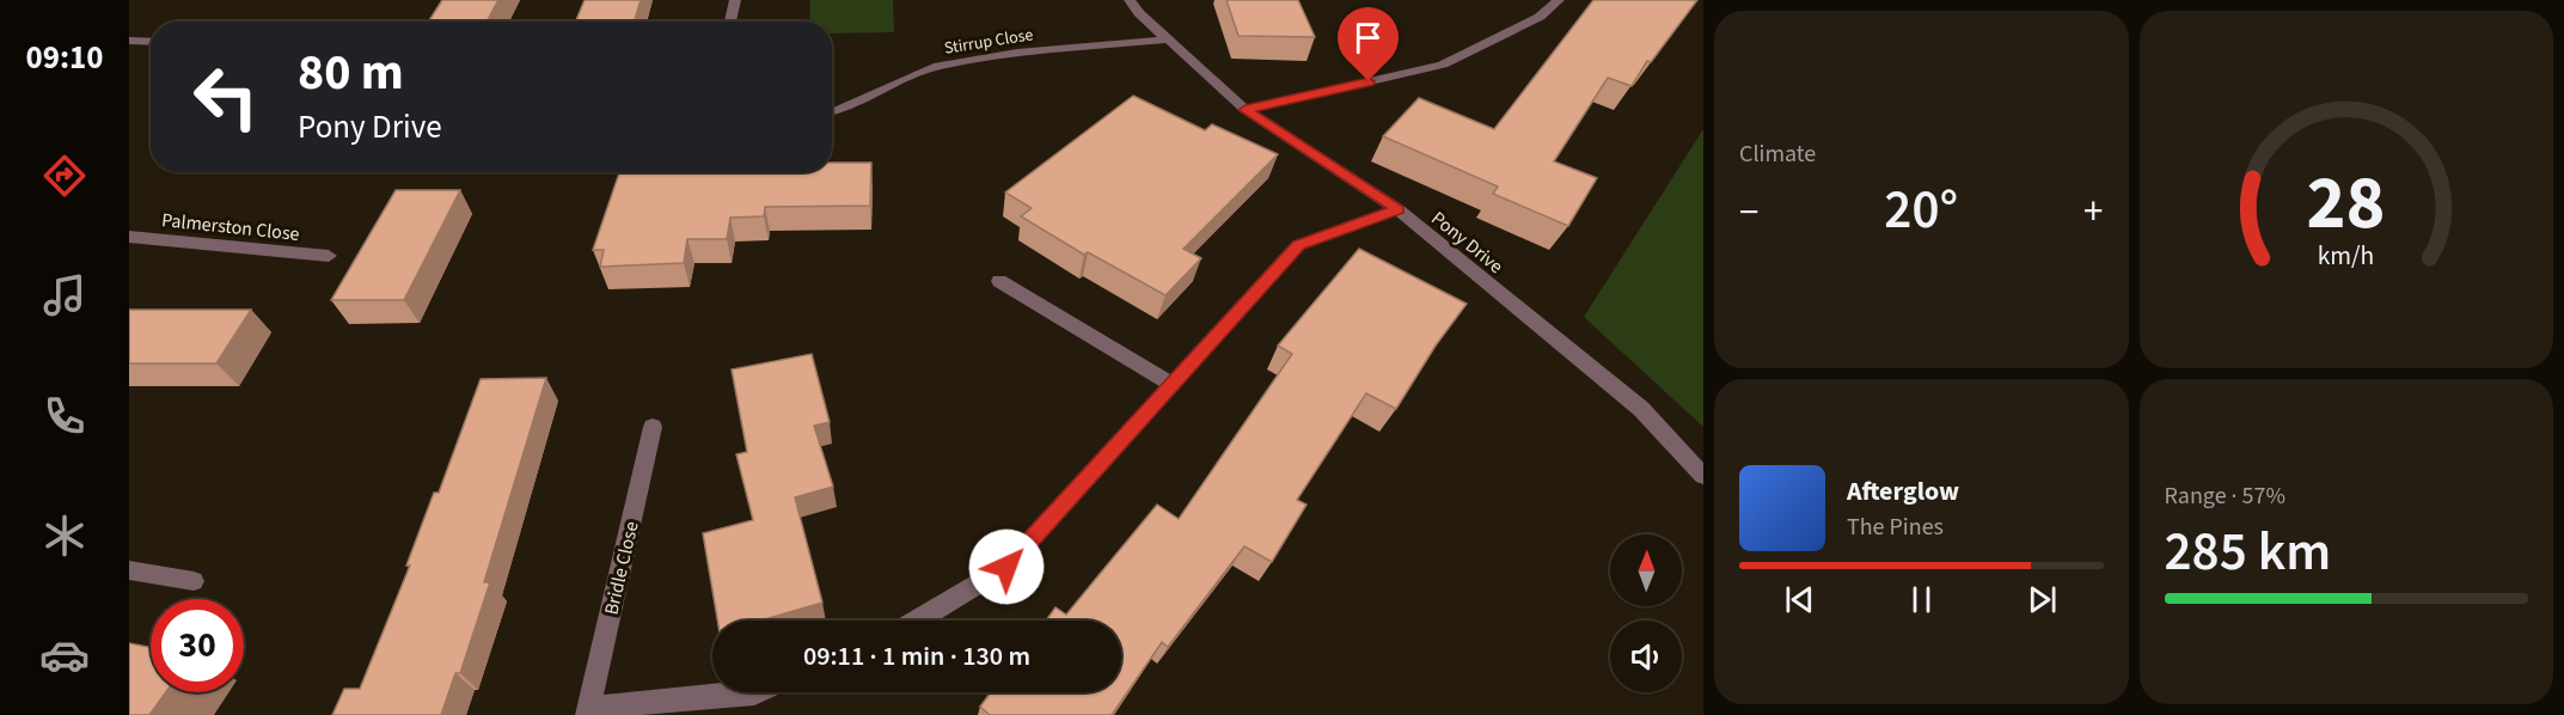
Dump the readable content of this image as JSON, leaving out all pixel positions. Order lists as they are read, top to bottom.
{
  "streets": {
    "street": [
      "Stirrup Close",
      "Palmerston Close",
      "Pony Drive",
      "Bridle Close"
    ]
  },
  "crossings": [
    ["Stirrup Close", "Pony Drive"]
  ],
  "north": "top",
  "page": {
    "tabs": "09:10",
    "tile": [
      "Climate",
      ["Range · 57%", "285 km"]
    ],
    "turn": ["80 m", "Pony Drive"],
    "heat": ["−", "20°", "+"],
    "song": ["Afterglow", "The Pines"],
    "limit": "30",
    "trip": "09:11 · 1 min · 130 m",
    "gauge": ["28", "km/h"]
  }
}
